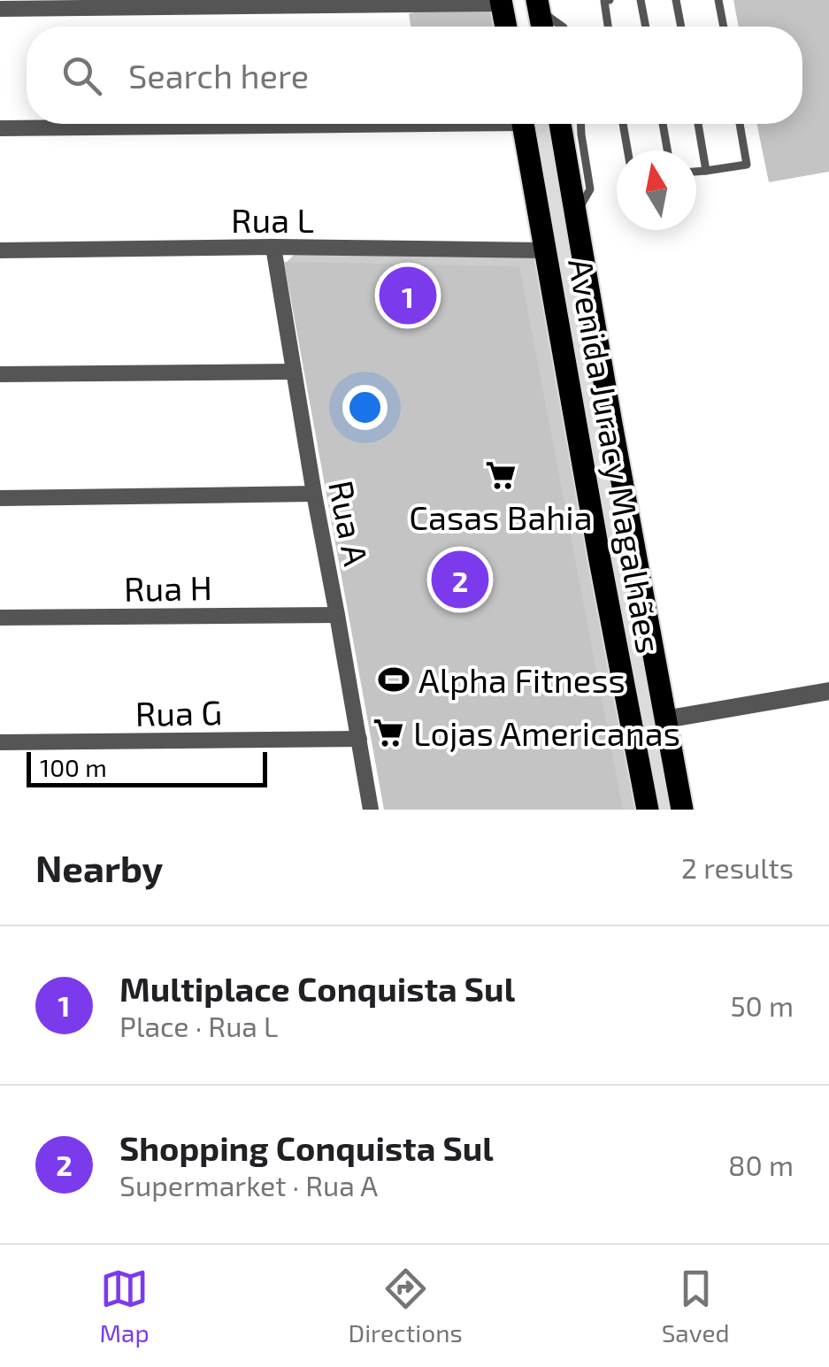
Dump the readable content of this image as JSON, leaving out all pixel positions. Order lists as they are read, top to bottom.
{
  "streets": {
    "main road": ["Avenida Juracy Magalhães"],
    "street": [
      "Rua L",
      "Rua A",
      "Rua H",
      "Rua G"
    ]
  },
  "crossings": [
    ["Rua L", "Avenida Juracy Magalhães"],
    ["Rua L", "Rua A"],
    ["Rua A", "Rua H"],
    ["Rua A", "Rua G"]
  ],
  "places": {
    "supermarket": ["Casas Bahia", "Lojas Americanas"],
    "sports": ["Alpha Fitness"]
  },
  "scale_bar": "100 m",
  "north": "top",
  "page": {
    "search": "Search here",
    "pins": ["1", "2"],
    "scale": "100 m",
    "heading": ["Nearby", "2 results"],
    "list": [
      {
        "mark": "1",
        "name": "Multiplace Conquista Sul",
        "note": "Place · Rua L",
        "value": "50 m"
      },
      {
        "mark": "2",
        "name": "Shopping Conquista Sul",
        "note": "Supermarket · Rua A",
        "value": "80 m"
      }
    ],
    "nav": ["Map", "Directions", "Saved"]
  }
}
